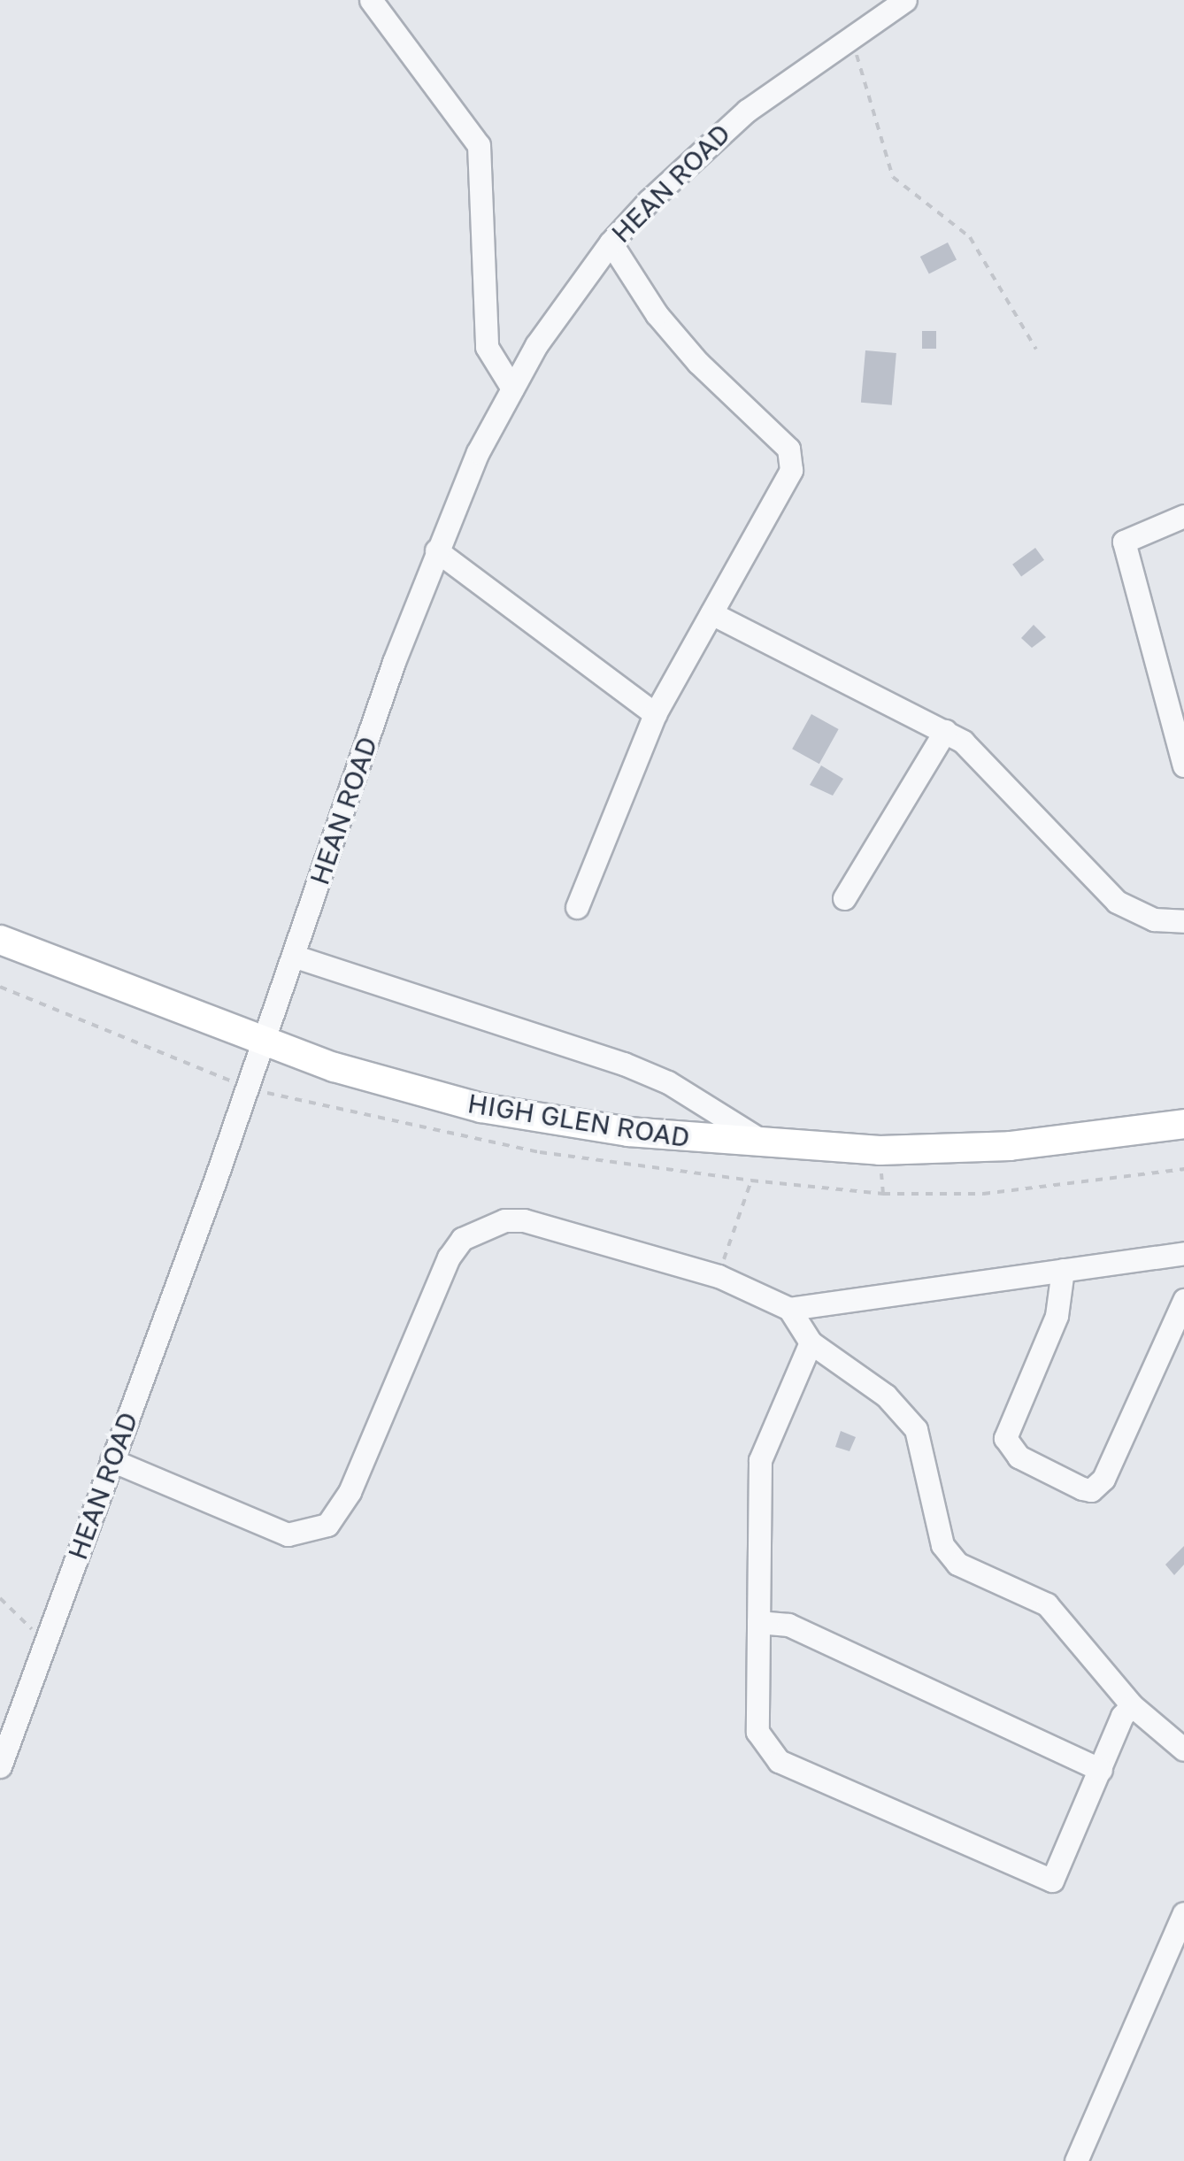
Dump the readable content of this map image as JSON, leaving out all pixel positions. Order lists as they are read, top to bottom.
{
  "streets": {
    "main road": ["HIGH GLEN ROAD"],
    "street": ["HEAN ROAD"]
  },
  "crossings": [
    ["HEAN ROAD", "HIGH GLEN ROAD"]
  ]
}
